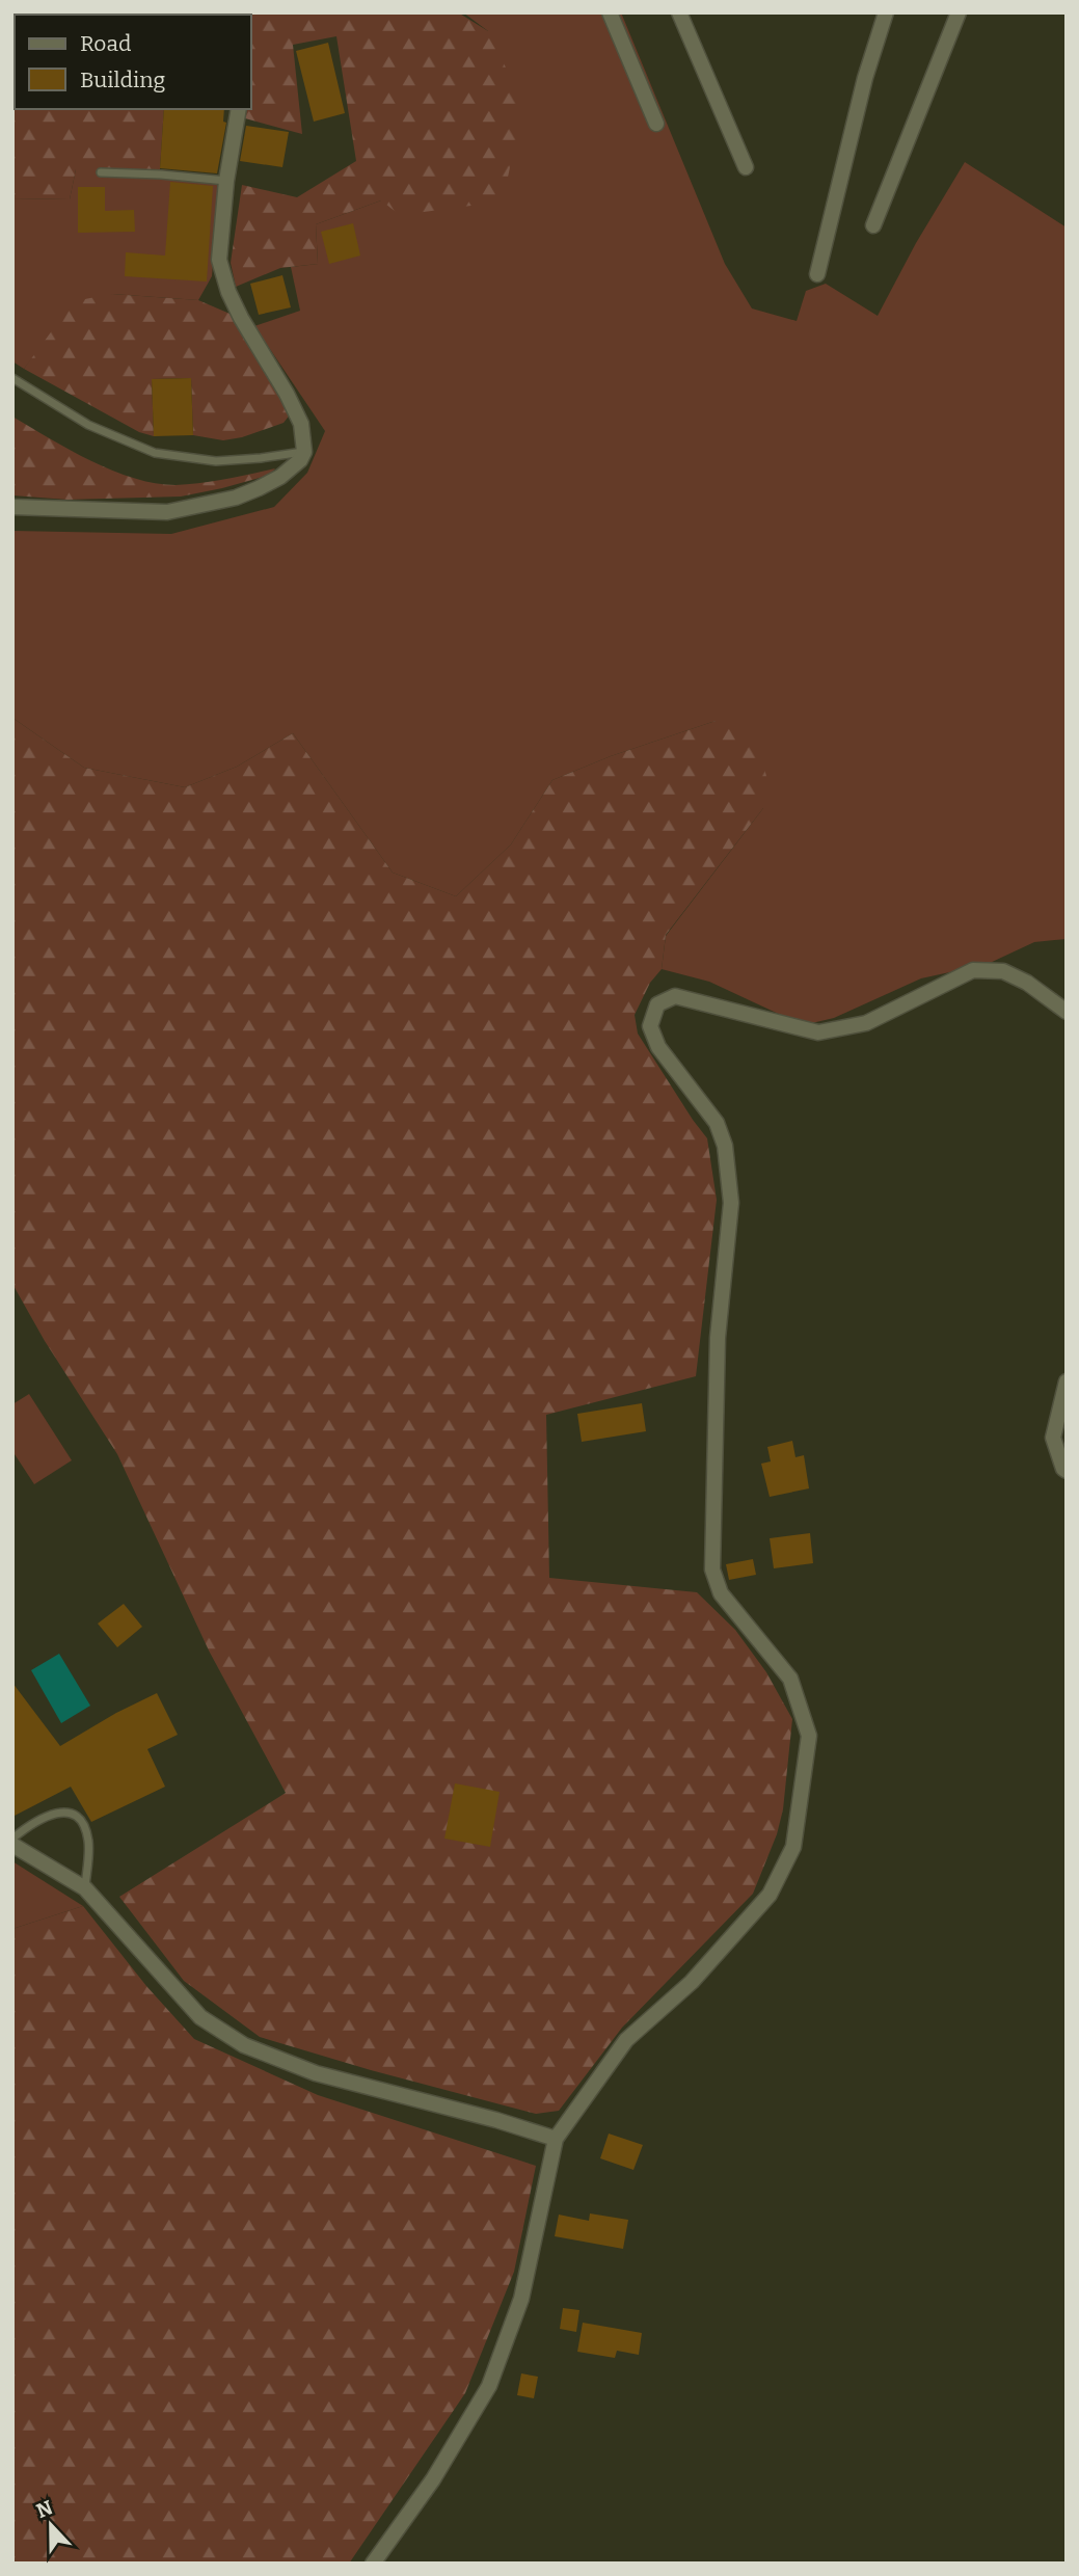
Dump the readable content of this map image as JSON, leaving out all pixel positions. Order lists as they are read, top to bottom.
{
  "legend": ["Road", "Building"],
  "north": "top"
}
